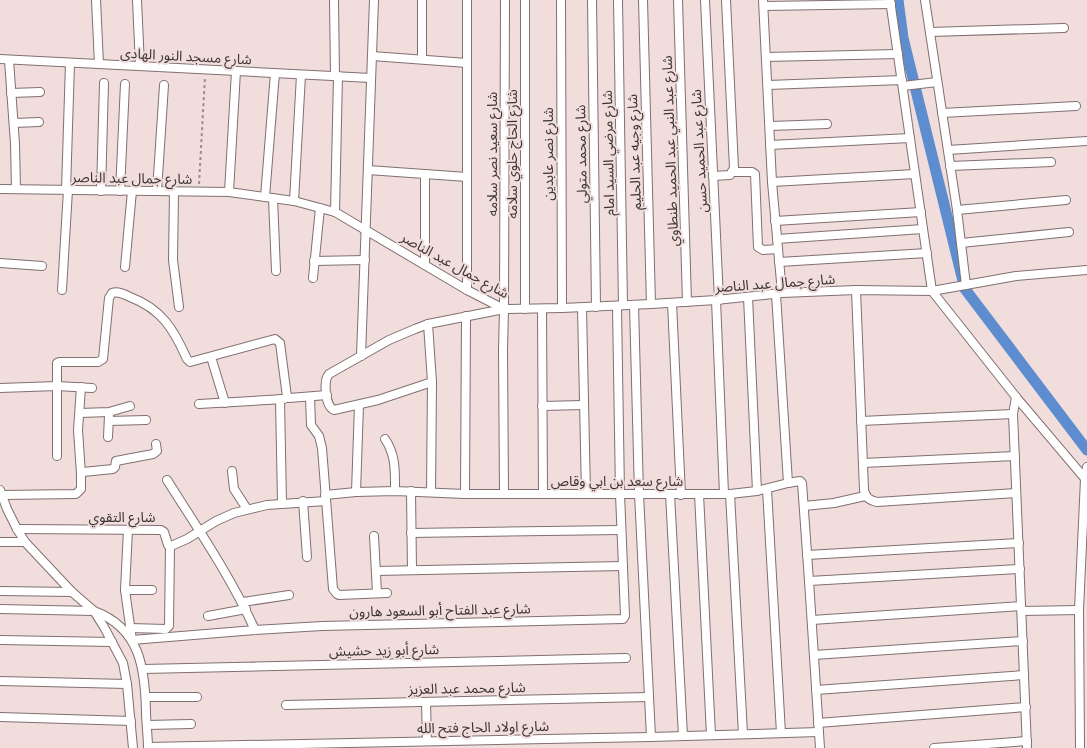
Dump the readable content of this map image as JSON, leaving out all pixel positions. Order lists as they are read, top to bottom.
{
  "streets": {
    "street": [
      "شارع مسجد النور الهادى",
      "شارع عبد النبي عبد الحميد طنطاوي",
      "شارع عبد الحميد حسن",
      "شارع وجيه عبد الحليم",
      "شارع مرضي السيد امام",
      "شارع سعيد نصر سلامه",
      "شارع الحاج حلوي سلامه",
      "شارع نصر عابدين",
      "شارع محمد متولي",
      "شارع جمال عبد الناصر",
      "شارع سعد بن ابي وقاص",
      "شارع التقوي",
      "شارع عبد الفتاح أبو السعود هارون",
      "شارع أبو زيد حشيش",
      "شارع محمد عبد العزيز",
      "شارع اولاد الحاج فتح الله"
    ]
  },
  "crossings": [
    ["شارع عبد النبي عبد الحميد طنطاوي", "شارع جمال عبد الناصر"],
    ["شارع عبد الحميد حسن", "شارع جمال عبد الناصر"],
    ["شارع عبد الحميد حسن", "شارع سعد بن ابي وقاص"],
    ["شارع عبد الحميد حسن", "شارع اولاد الحاج فتح الله"],
    ["شارع وجيه عبد الحليم", "شارع جمال عبد الناصر"],
    ["شارع مرضي السيد امام", "شارع جمال عبد الناصر"],
    ["شارع مرضي السيد امام", "شارع سعد بن ابي وقاص"],
    ["شارع مرضي السيد امام", "شارع عبد الفتاح أبو السعود هارون"],
    ["شارع سعيد نصر سلامه", "شارع جمال عبد الناصر"],
    ["شارع سعيد نصر سلامه", "شارع سعد بن ابي وقاص"],
    ["شارع الحاج حلوي سلامه", "شارع جمال عبد الناصر"],
    ["شارع نصر عابدين", "شارع جمال عبد الناصر"],
    ["شارع محمد متولي", "شارع جمال عبد الناصر"],
    ["شارع سعد بن ابي وقاص", "شارع عبد الفتاح أبو السعود هارون"]
  ]
}
